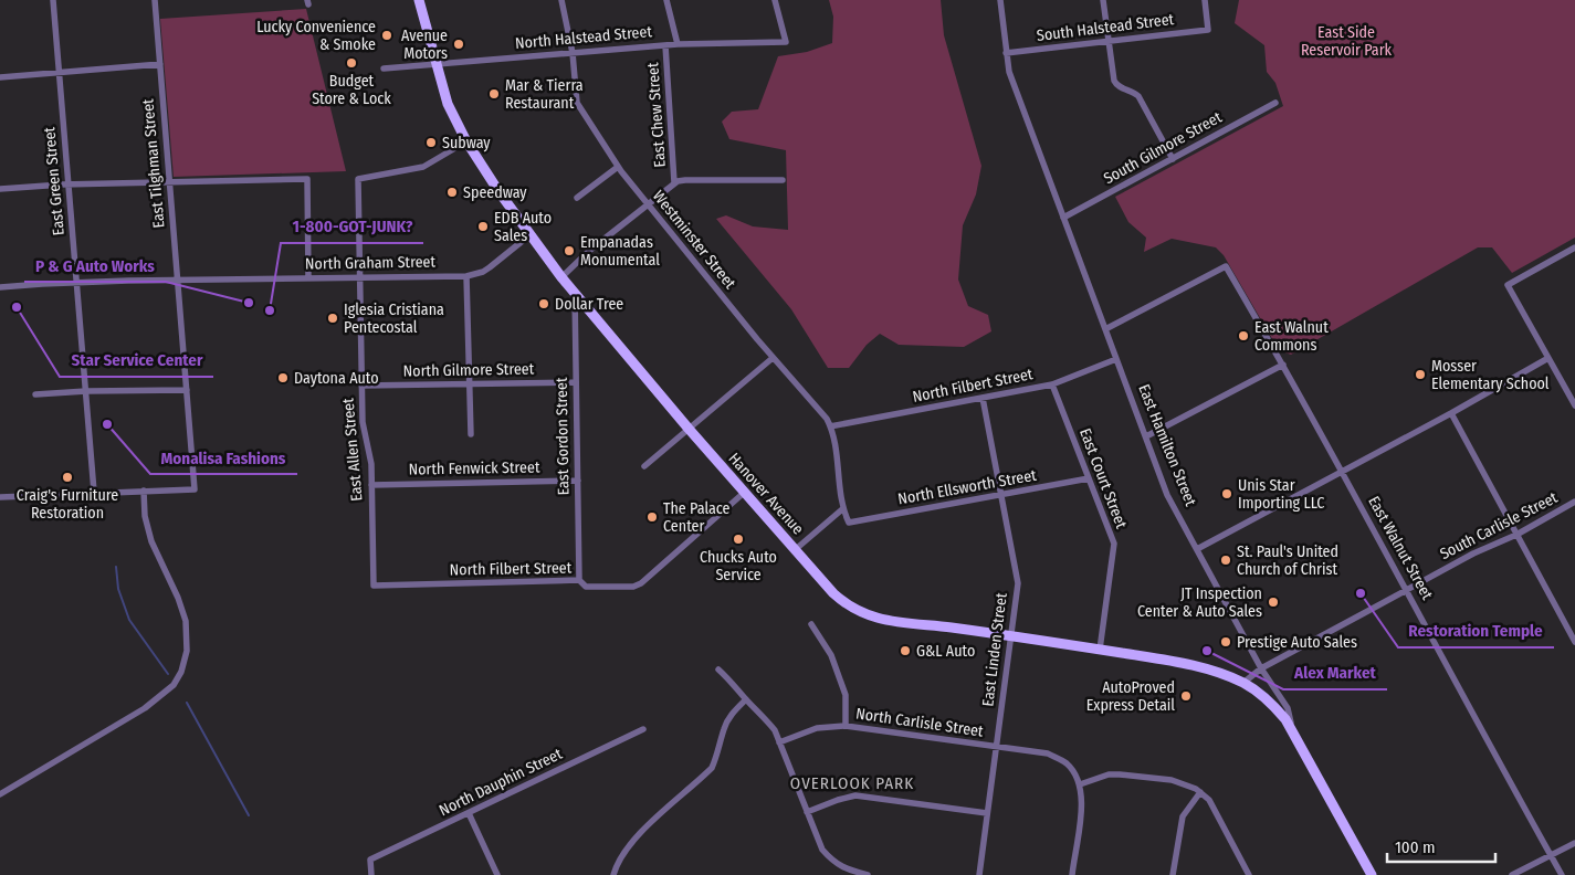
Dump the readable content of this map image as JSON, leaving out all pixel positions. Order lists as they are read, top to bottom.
{
  "streets": {
    "main road": ["East Hamilton Street", "Hanover Avenue"],
    "street": [
      "South Halstead Street",
      "North Halstead Street",
      "East Chew Street",
      "South Gilmore Street",
      "East Tilghman Street",
      "East Green Street",
      "Westminster Street",
      "North Graham Street",
      "North Gilmore Street",
      "North Filbert Street",
      "East Gordon Street",
      "East Allen Street",
      "North Fenwick Street",
      "East Court Street",
      "North Ellsworth Street",
      "South Carlisle Street",
      "East Walnut Street",
      "East Linden Street",
      "North Carlisle Street",
      "North Dauphin Street"
    ]
  },
  "crossings": [
    ["South Halstead Street", "East Hamilton Street"],
    ["North Halstead Street", "East Chew Street"],
    ["North Halstead Street", "Westminster Street"],
    ["North Halstead Street", "Hanover Avenue"],
    ["South Gilmore Street", "East Hamilton Street"],
    ["East Tilghman Street", "North Graham Street"],
    ["East Green Street", "North Graham Street"],
    ["Westminster Street", "North Filbert Street"],
    ["North Graham Street", "East Allen Street"],
    ["North Graham Street", "Hanover Avenue"],
    ["North Gilmore Street", "East Gordon Street"],
    ["North Gilmore Street", "East Allen Street"],
    ["North Filbert Street", "East Gordon Street"],
    ["North Filbert Street", "East Hamilton Street"],
    ["North Filbert Street", "East Allen Street"],
    ["North Filbert Street", "East Court Street"],
    ["North Filbert Street", "Hanover Avenue"],
    ["North Filbert Street", "East Linden Street"],
    ["East Gordon Street", "North Fenwick Street"],
    ["East Gordon Street", "Hanover Avenue"],
    ["East Hamilton Street", "Hanover Avenue"],
    ["East Hamilton Street", "South Carlisle Street"],
    ["East Hamilton Street", "East Walnut Street"],
    ["East Allen Street", "North Fenwick Street"],
    ["East Allen Street", "Hanover Avenue"],
    ["East Court Street", "North Ellsworth Street"],
    ["East Court Street", "Hanover Avenue"],
    ["North Ellsworth Street", "East Linden Street"],
    ["Hanover Avenue", "East Linden Street"],
    ["South Carlisle Street", "East Walnut Street"],
    ["East Linden Street", "North Carlisle Street"]
  ],
  "districts": ["OVERLOOK PARK"],
  "parks": ["East Side Reservoir Park"],
  "places": [
    "Lucky Convenience & Smoke",
    "Avenue Motors",
    "Budget Store & Lock",
    "Mar & Tierra Restaurant",
    "Subway",
    "Speedway",
    "EDB Auto Sales",
    "Empanadas Monumental",
    "P & G Auto Works",
    "Dollar Tree",
    "Star Service Center",
    "1-800-GOT-JUNK?",
    "Iglesia Cristiana Pentecostal",
    "East Walnut Commons",
    "Mosser Elementary School",
    "Daytona Auto",
    "Monalisa Fashions",
    "Craig's Furniture Restoration",
    "Unis Star Importing LLC",
    "The Palace Center",
    "Chucks Auto Service",
    "St. Paul's United Church of Christ",
    "Restoration Temple",
    "JT Inspection Center & Auto Sales",
    "Prestige Auto Sales",
    "G&L Auto",
    "Alex Market",
    "AutoProved Express Detail"
  ],
  "scale_bar": "100 m"
}
